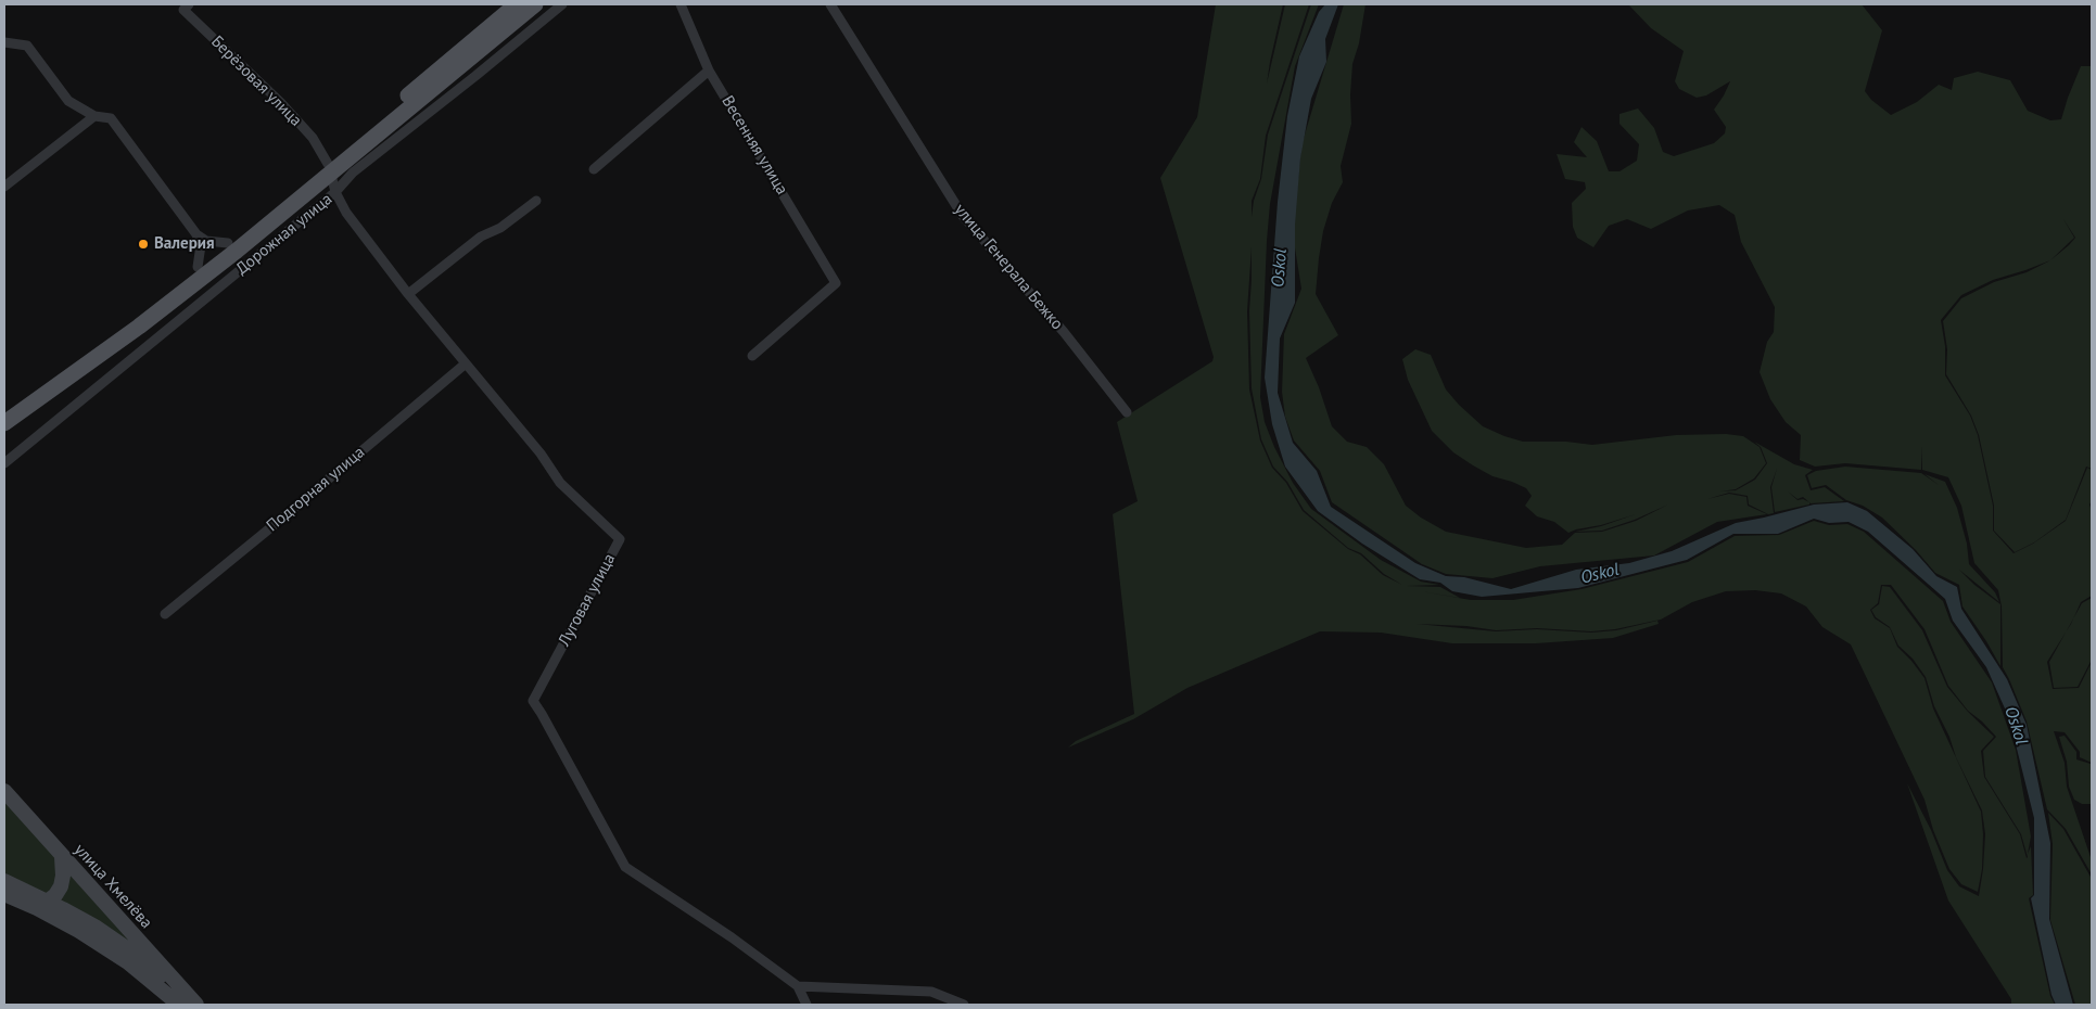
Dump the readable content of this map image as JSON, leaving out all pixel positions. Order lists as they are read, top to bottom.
{
  "streets": {
    "main road": ["Дорожная улица", "улица Хмелёва"],
    "street": [
      "Берёзовая улица",
      "Весенняя улица",
      "улица Генерала Бежко",
      "Подгорная улица",
      "Луговая улица"
    ]
  },
  "crossings": [
    ["Берёзовая улица", "Дорожная улица"],
    ["Берёзовая улица", "Луговая улица"],
    ["Дорожная улица", "Луговая улица"],
    ["Подгорная улица", "Луговая улица"]
  ],
  "water": ["Oskol"],
  "places": ["Валерия"]
}
